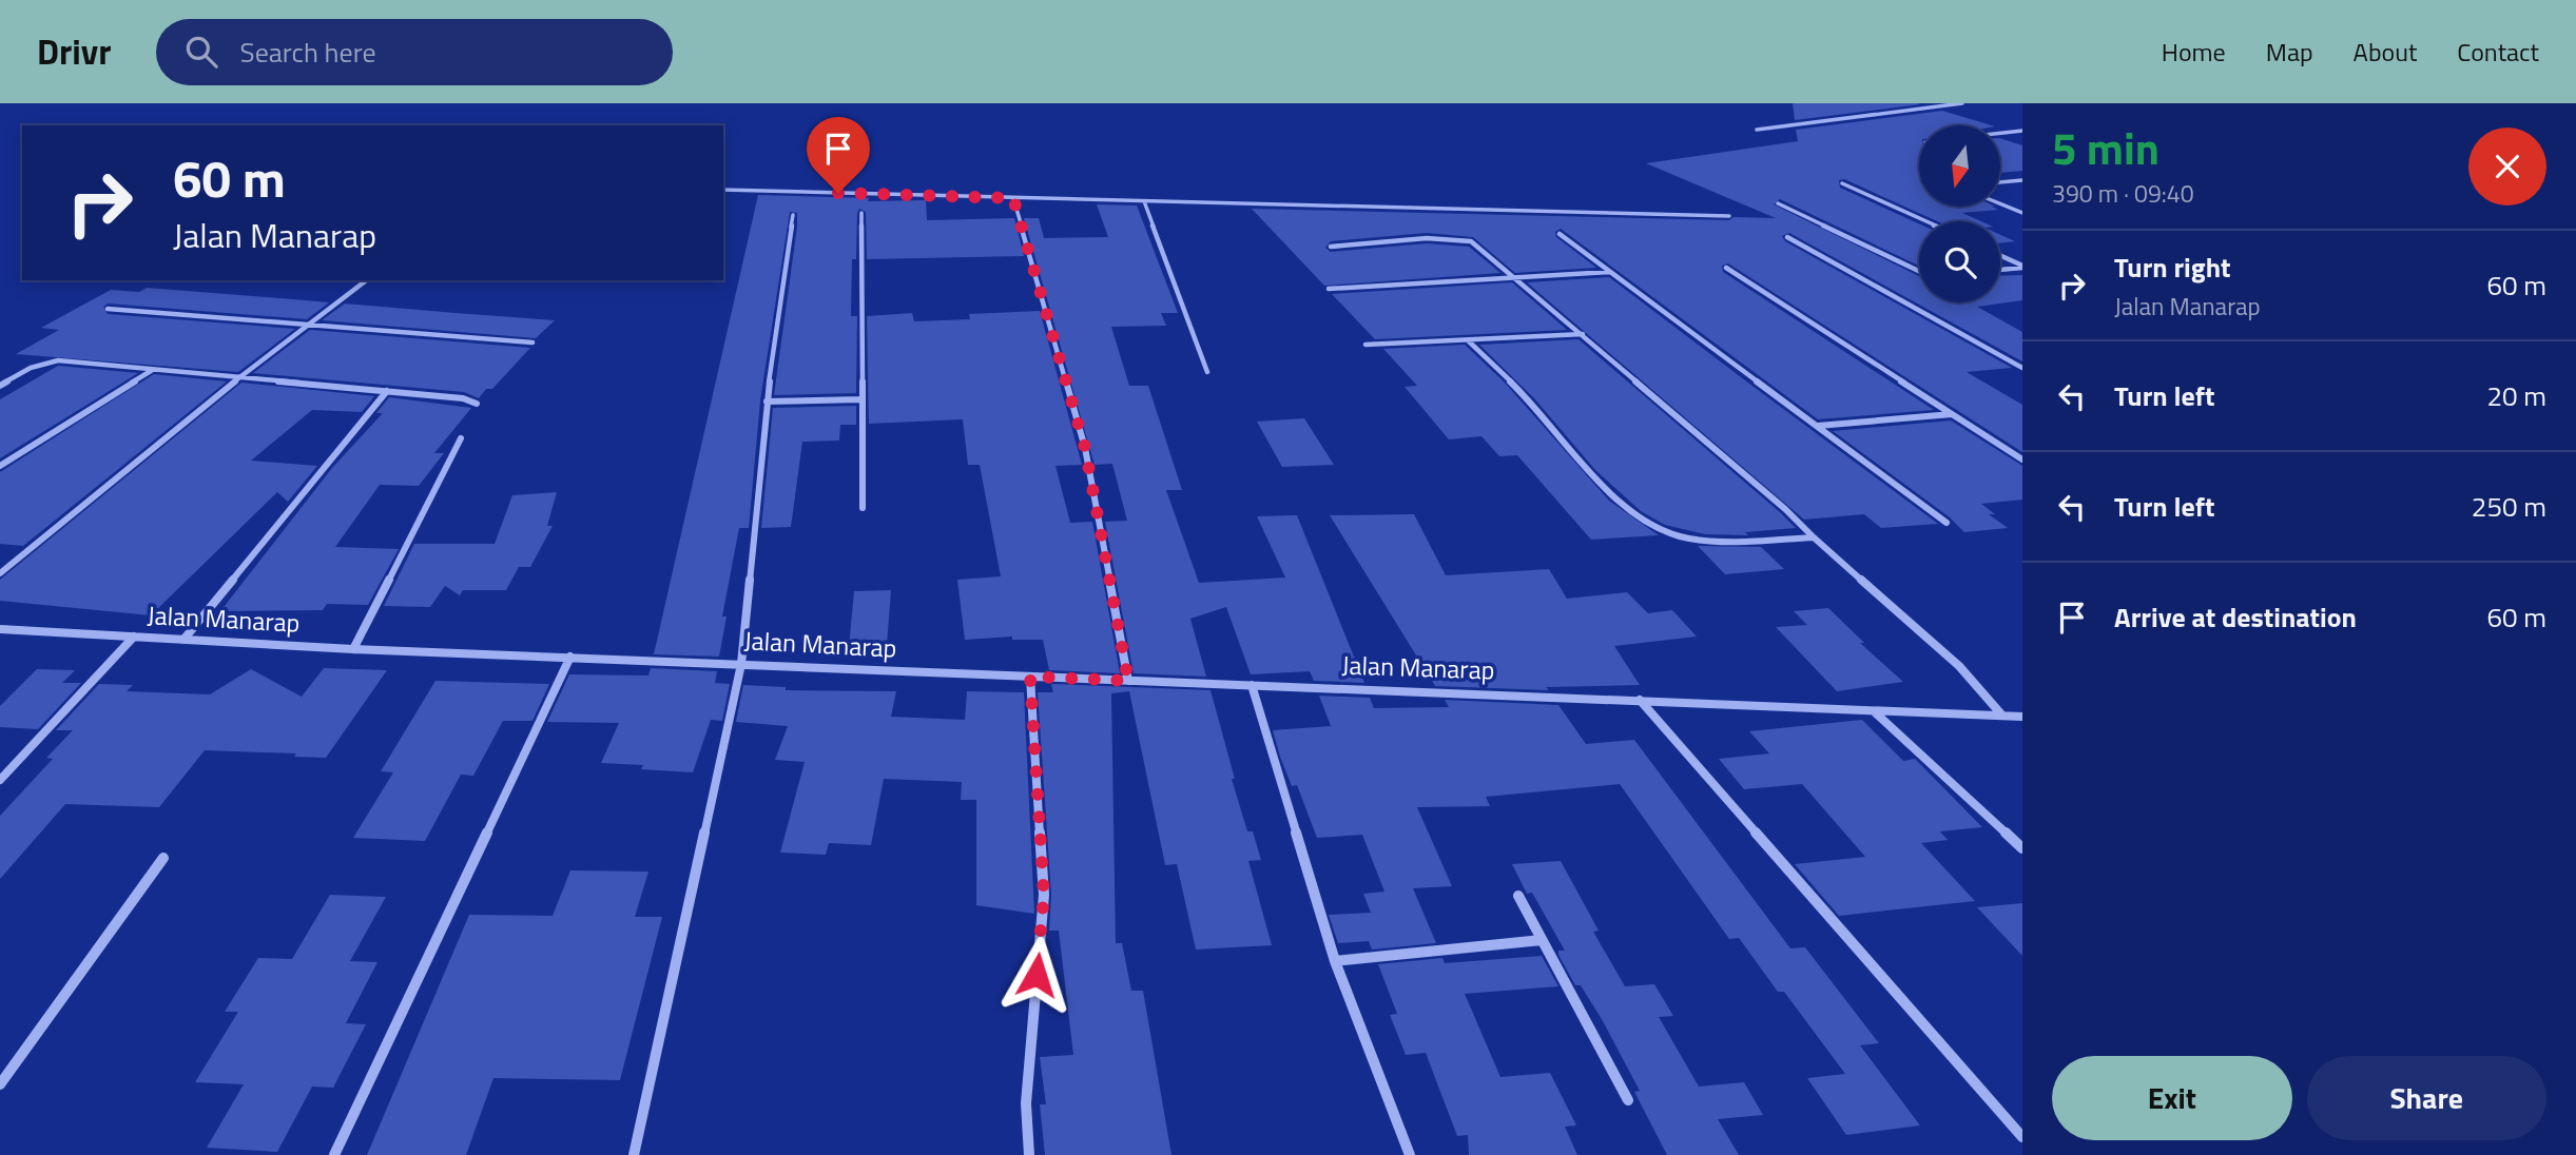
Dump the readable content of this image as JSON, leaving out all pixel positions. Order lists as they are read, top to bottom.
{
  "streets": {
    "street": ["Jalan Manarap"]
  },
  "north": "bottom",
  "page": {
    "header": "Drivr",
    "search": "Search here",
    "nav": [
      "Home",
      "Map",
      "About",
      "Contact"
    ],
    "heading": ["5 min", "390 m · 09:40"],
    "turn": ["60 m", "Jalan Manarap"],
    "list": [
      {
        "name": "Turn right",
        "note": "Jalan Manarap",
        "value": "60 m"
      },
      {
        "name": "Turn left",
        "value": "20 m"
      },
      {
        "name": "Turn left",
        "value": "250 m"
      },
      {
        "name": "Arrive at destination",
        "value": "60 m"
      }
    ],
    "buttons": ["Exit", "Share"]
  }
}
